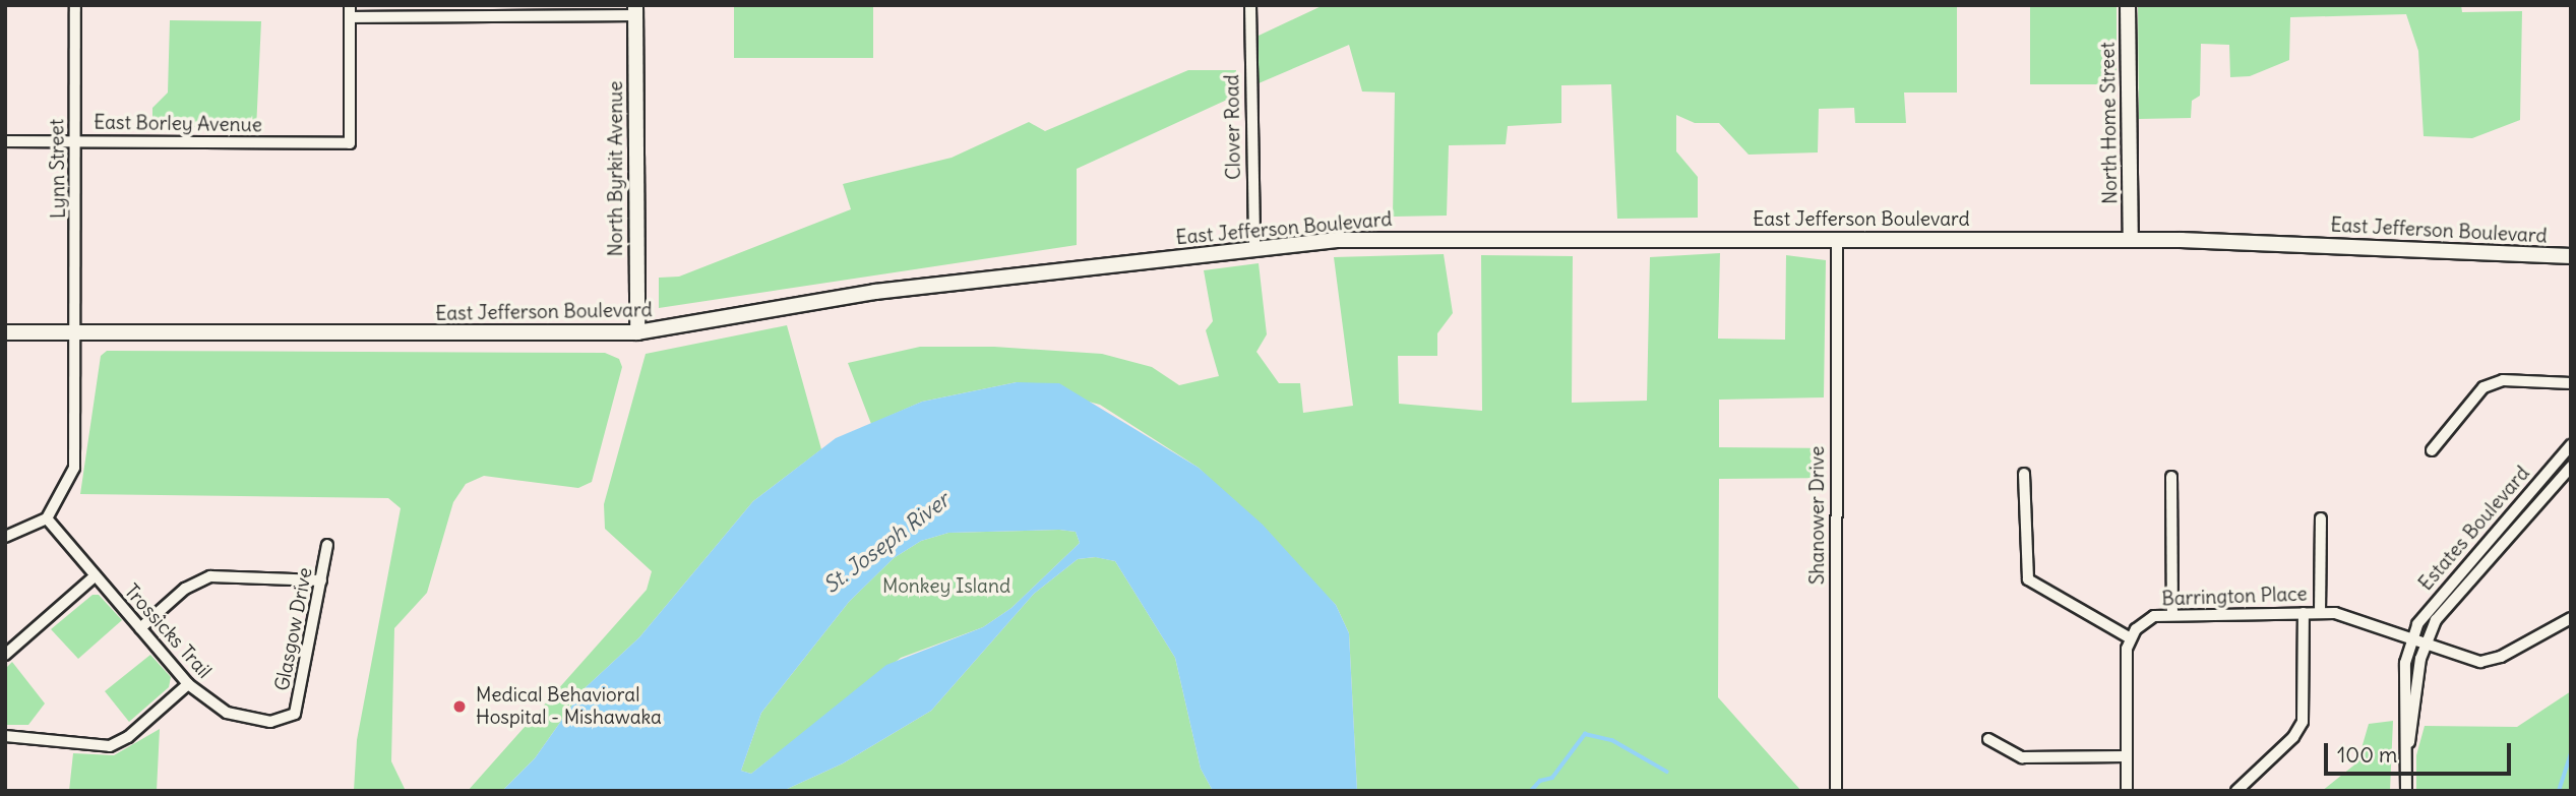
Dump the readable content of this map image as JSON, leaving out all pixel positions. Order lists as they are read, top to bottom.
{
  "streets": {
    "street": [
      "North Home Street",
      "East Borley Avenue",
      "Clover Road",
      "Lynn Street",
      "North Byrkit Avenue",
      "East Jefferson Boulevard",
      "Shanower Drive",
      "Estates Boulevard",
      "Barrington Place",
      "Glasgow Drive",
      "Trossicks Trail"
    ]
  },
  "crossings": [
    ["North Home Street", "East Jefferson Boulevard"],
    ["East Borley Avenue", "Lynn Street"],
    ["Clover Road", "East Jefferson Boulevard"],
    ["Lynn Street", "East Jefferson Boulevard"],
    ["Lynn Street", "Trossicks Trail"],
    ["North Byrkit Avenue", "East Jefferson Boulevard"],
    ["East Jefferson Boulevard", "Shanower Drive"],
    ["Estates Boulevard", "Barrington Place"],
    ["Glasgow Drive", "Trossicks Trail"]
  ],
  "water": ["St. Joseph River"],
  "parks": ["Monkey Island"],
  "places": ["Medical Behavioral Hospital - Mishawaka"],
  "scale_bar": "100 m"
}
